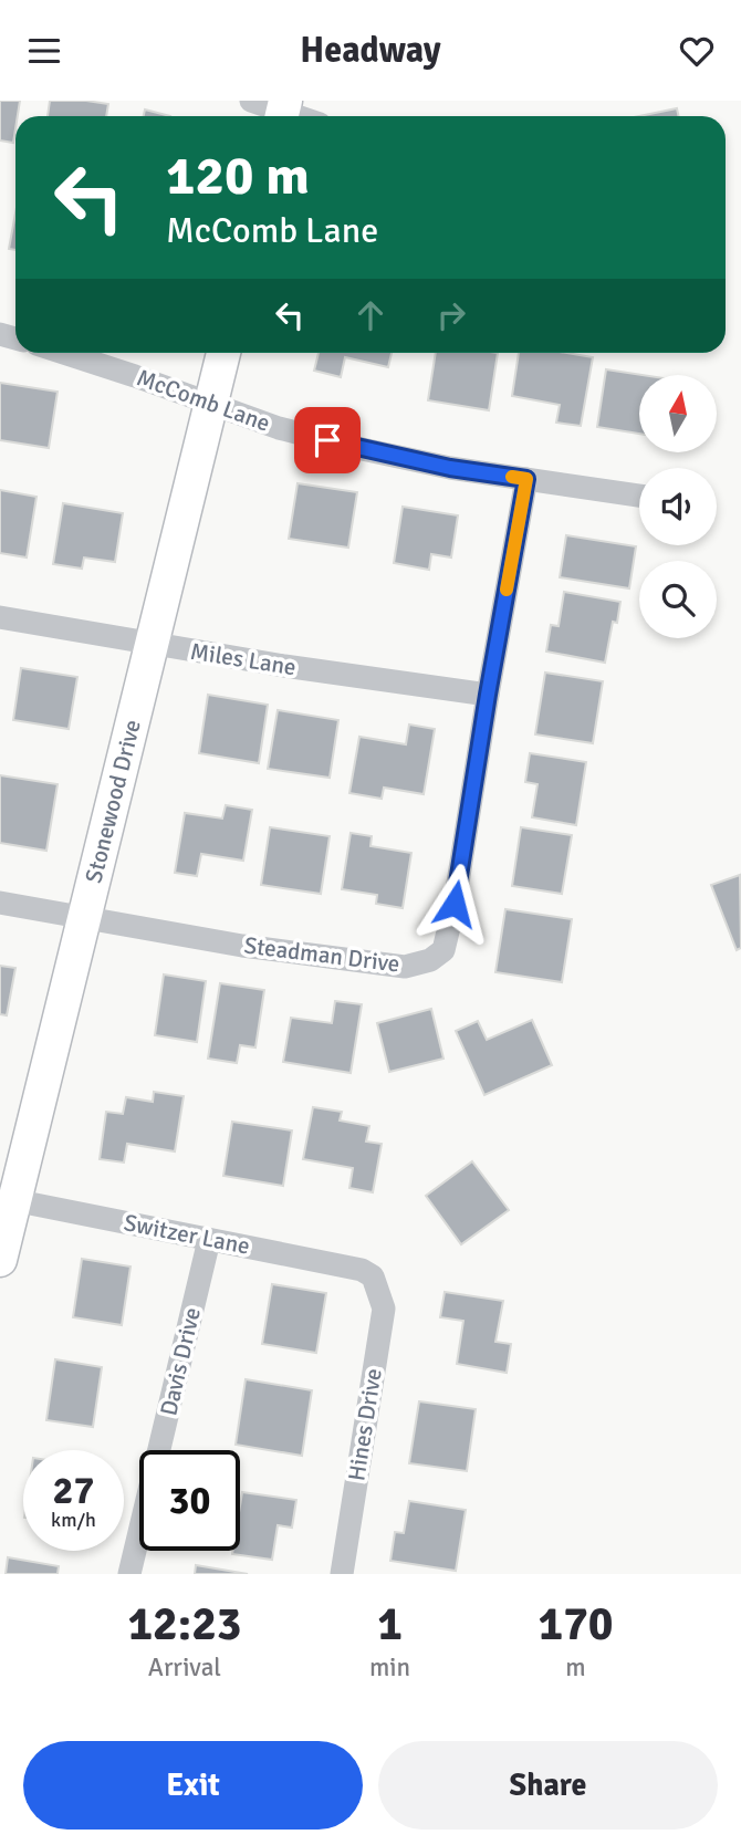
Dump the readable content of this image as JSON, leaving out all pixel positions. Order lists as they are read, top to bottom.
{
  "streets": {
    "street": [
      "McComb Lane",
      "Miles Lane",
      "Stonewood Drive",
      "Steadman Drive",
      "Switzer Lane",
      "Davis Drive",
      "Hines Drive"
    ]
  },
  "crossings": [
    ["McComb Lane", "Stonewood Drive"],
    ["McComb Lane", "Steadman Drive"],
    ["Miles Lane", "Stonewood Drive"],
    ["Miles Lane", "Steadman Drive"],
    ["Stonewood Drive", "Steadman Drive"],
    ["Stonewood Drive", "Switzer Lane"],
    ["Switzer Lane", "Davis Drive"],
    ["Switzer Lane", "Hines Drive"]
  ],
  "north": "top",
  "page": {
    "header": "Headway",
    "turn": ["120 m", "McComb Lane"],
    "speed": "27 km/h",
    "limit": "30",
    "eta": [
      "12:23",
      "Arrival",
      "1",
      "min",
      "170",
      "m"
    ],
    "buttons": ["Exit", "Share"]
  }
}
